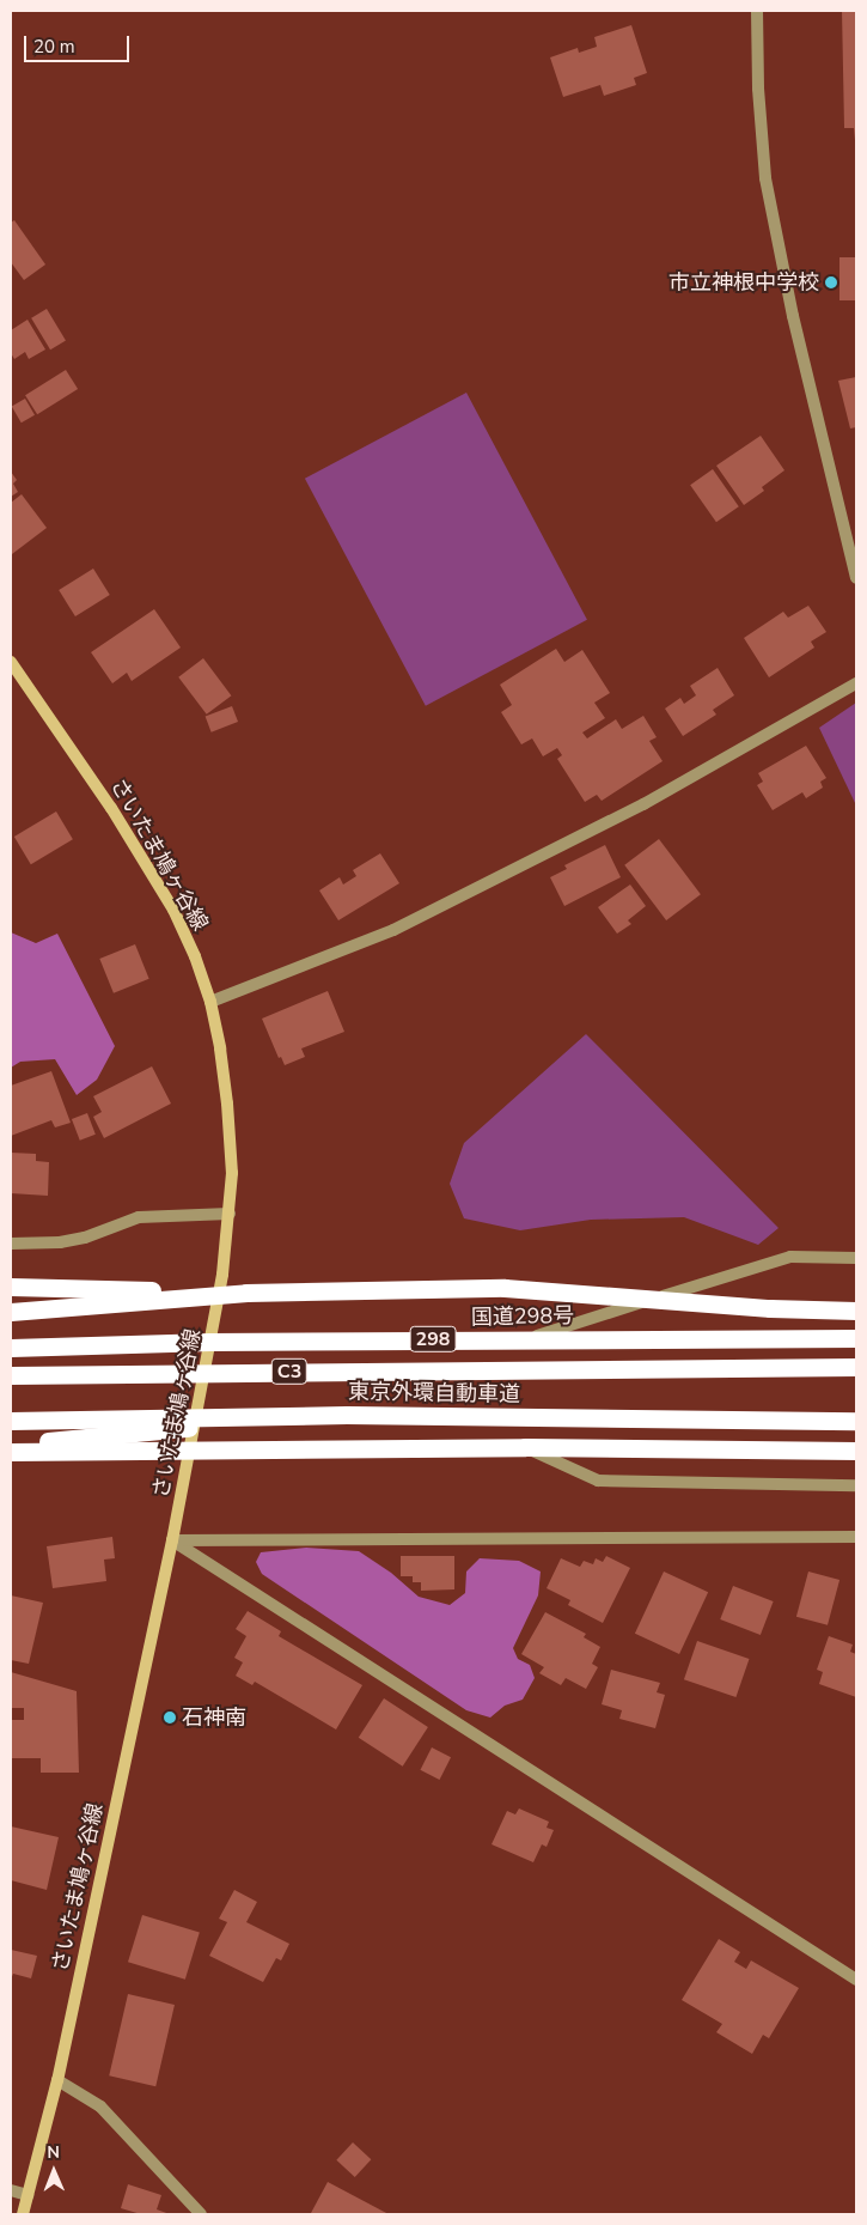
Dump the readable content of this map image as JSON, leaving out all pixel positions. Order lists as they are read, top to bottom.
{
  "streets": {
    "highway": [
      "国道298号",
      "298",
      "C3",
      "東京外環自動車道"
    ],
    "main road": ["さいたま鳩ヶ谷線"]
  },
  "crossings": [
    ["さいたま鳩ヶ谷線", "国道298号"]
  ],
  "places": ["市立神根中学校", "石神南"],
  "scale_bar": "20 m",
  "north": "top"
}
